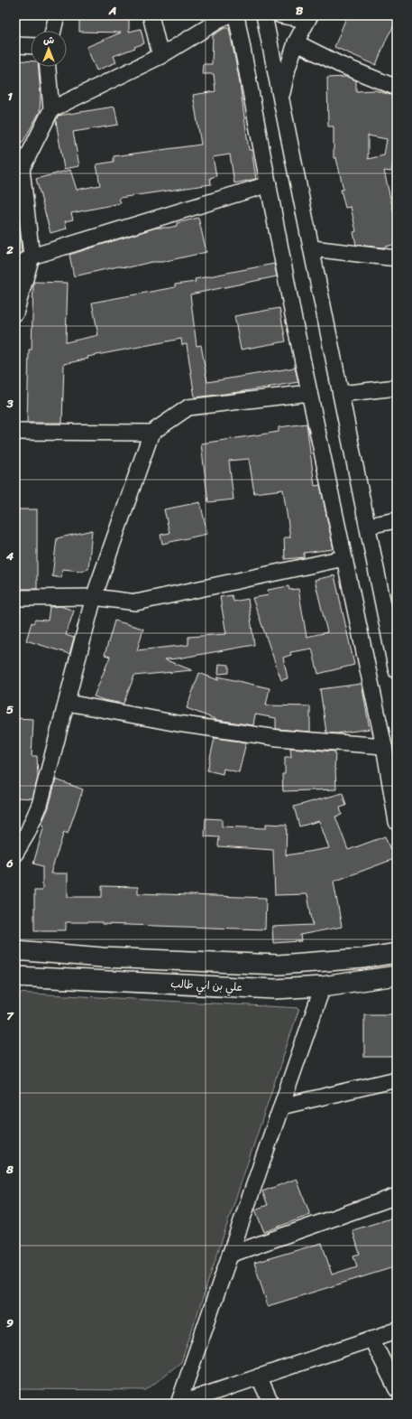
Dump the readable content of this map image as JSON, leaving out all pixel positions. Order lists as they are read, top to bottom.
{
  "streets": {
    "main road": ["علي بن ابي طالب"]
  },
  "north": "top",
  "grid": {
    "columns": ["A", "B"],
    "rows": [
      "1",
      "2",
      "3",
      "4",
      "5",
      "6",
      "7",
      "8",
      "9"
    ]
  }
}
